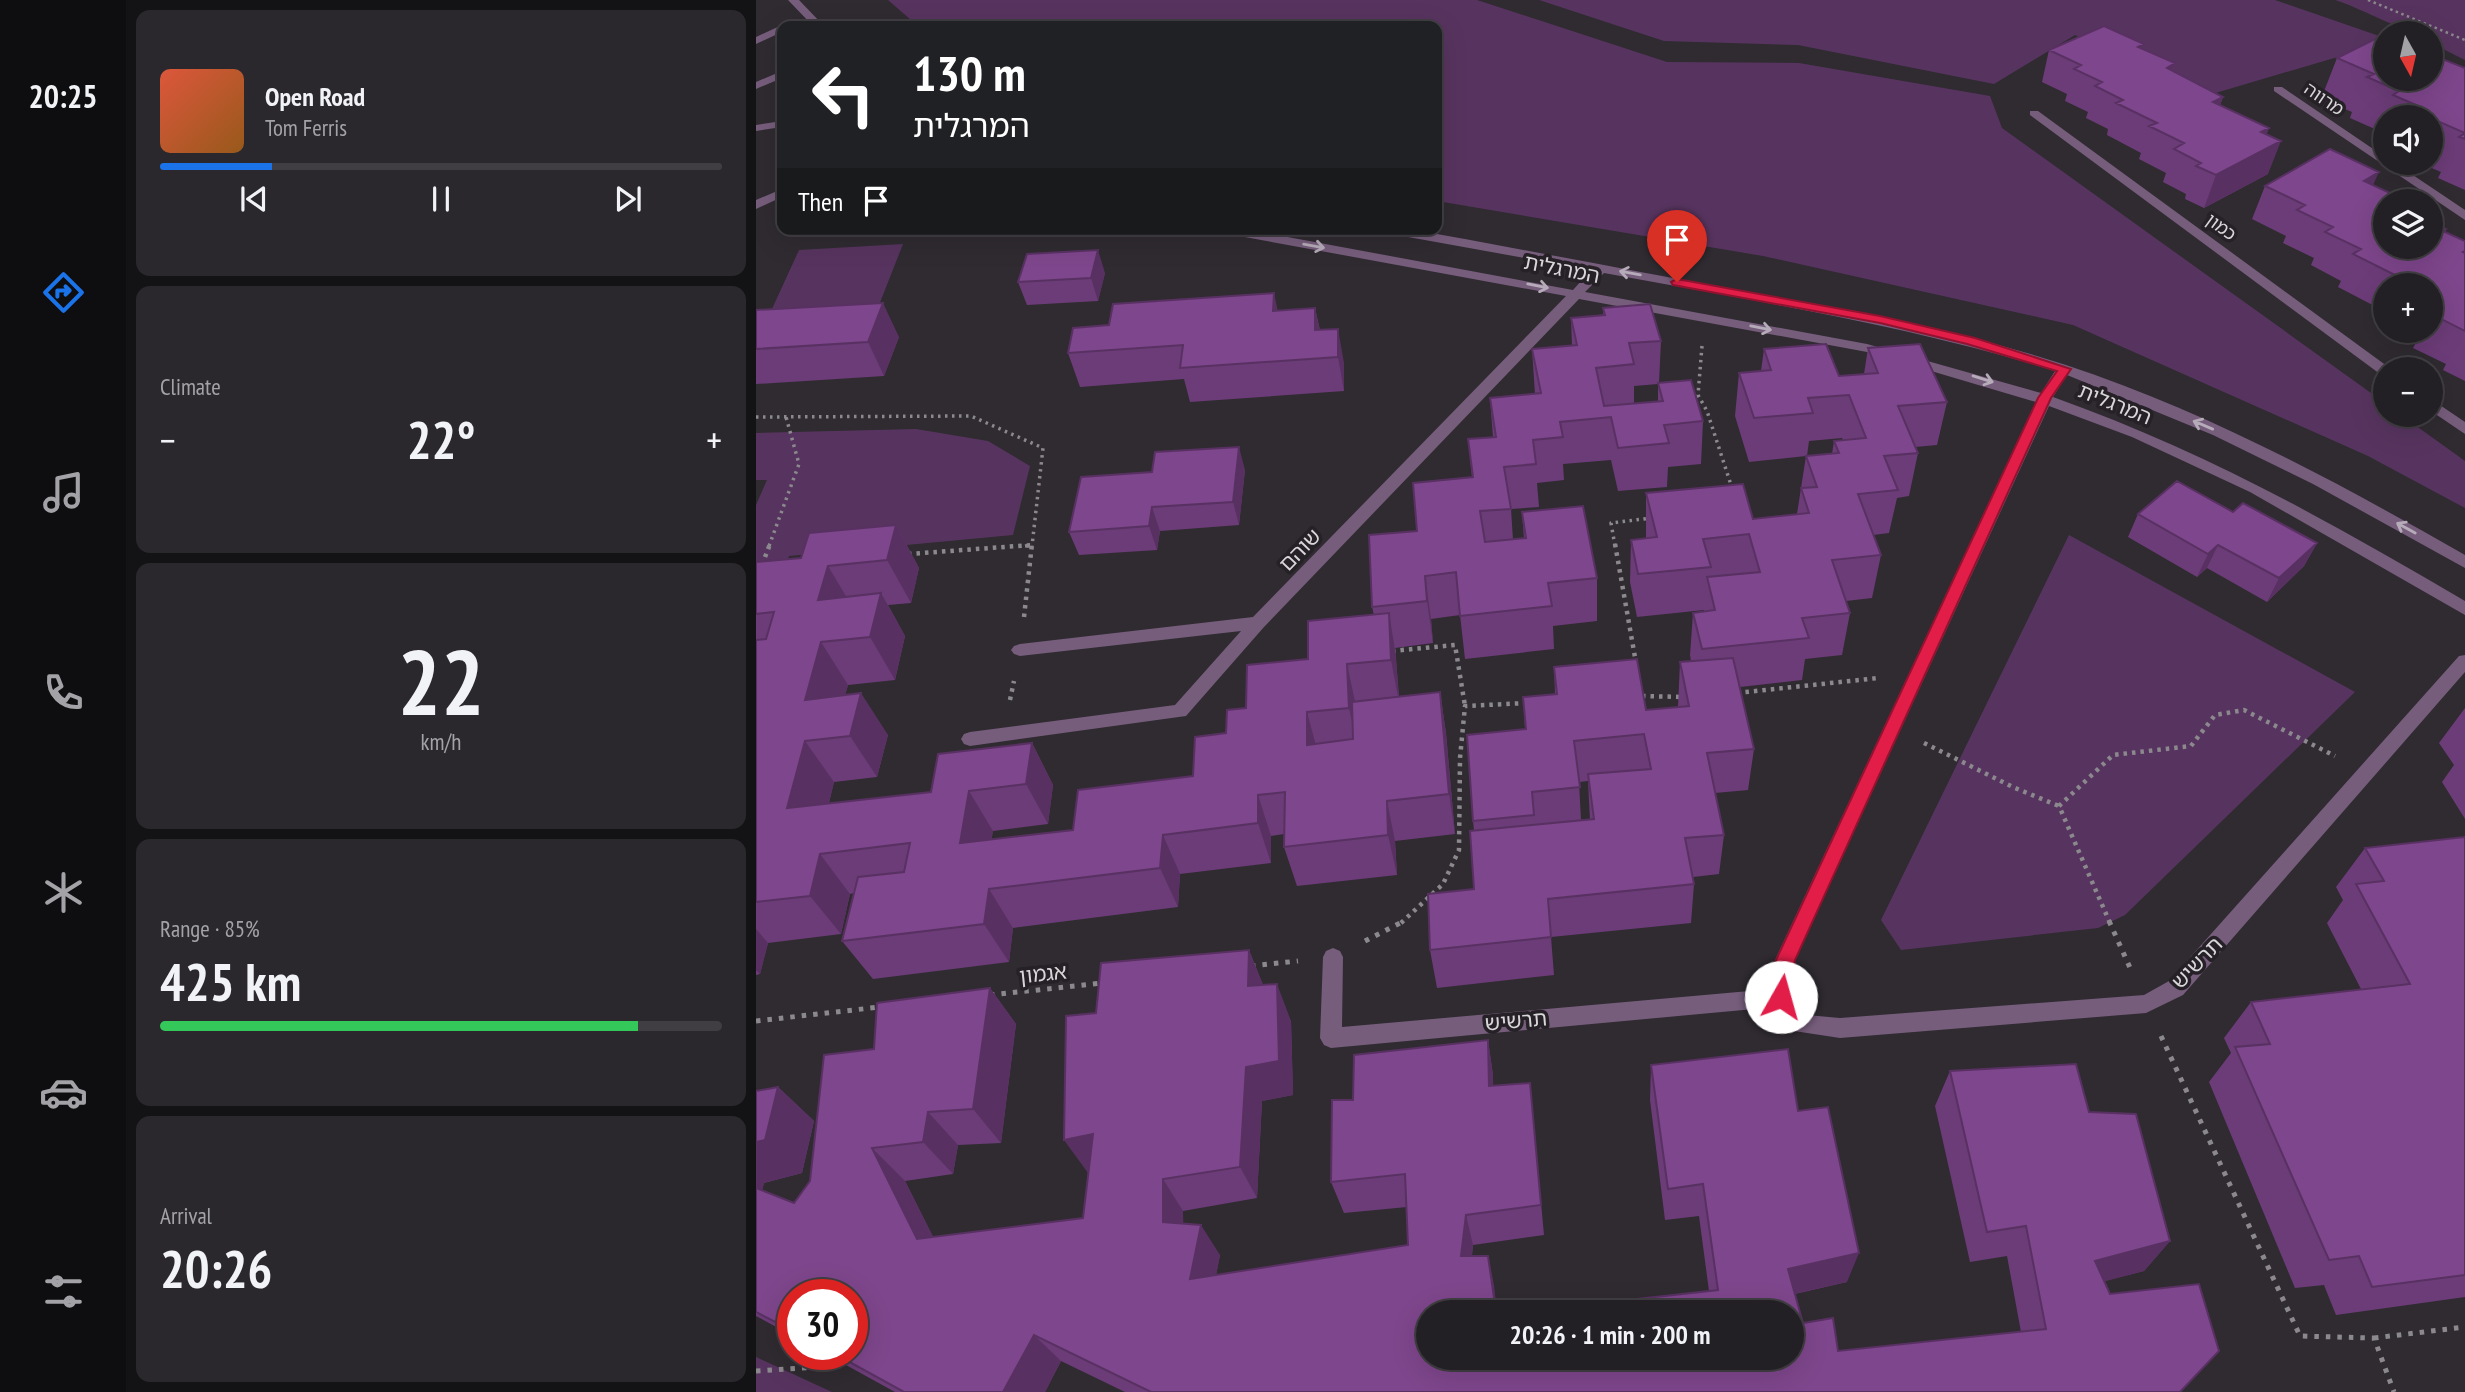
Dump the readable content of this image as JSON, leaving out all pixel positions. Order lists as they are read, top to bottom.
{
  "streets": {
    "street": [
      "מרווה",
      "כמון",
      "המרגלית",
      "שוהם",
      "תרשיש"
    ],
    "path": ["אגמון"]
  },
  "crossings": [
    ["המרגלית", "שוהם"]
  ],
  "north": "bottom",
  "page": {
    "tabs": "20:25",
    "map_buttons": ["+", "−"],
    "turn": ["130 m", "המרגלית"],
    "song": ["Open Road", "Tom Ferris"],
    "then": "Then",
    "tile": [
      "Climate",
      ["22", "km/h"],
      ["Range · 85%", "425 km"],
      ["Arrival", "20:26"]
    ],
    "heat": ["−", "22°", "+"],
    "limit": "30",
    "trip": "20:26 · 1 min · 200 m"
  }
}
